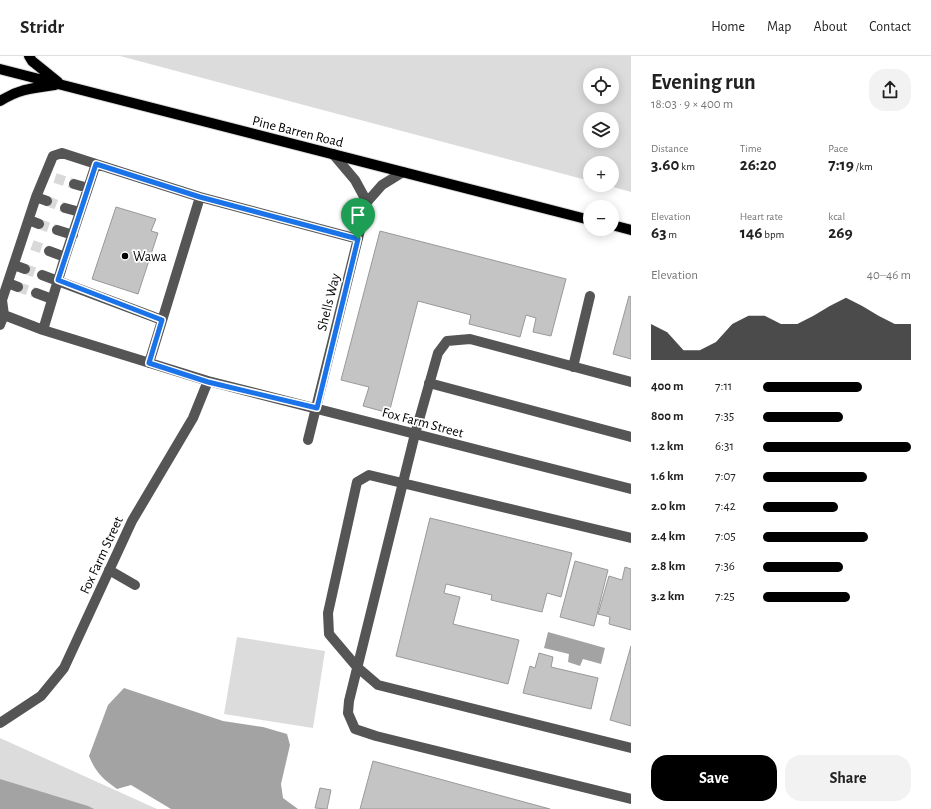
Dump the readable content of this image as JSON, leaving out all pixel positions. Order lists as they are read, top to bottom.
{
  "streets": {
    "main road": ["Pine Barren Road"],
    "lane": ["Shells Way", "Fox Farm Street"]
  },
  "crossings": [
    ["Pine Barren Road", "Shells Way"],
    ["Shells Way", "Fox Farm Street"]
  ],
  "places": ["Wawa"],
  "page": {
    "header": "Stridr",
    "nav": [
      "Home",
      "Map",
      "About",
      "Contact"
    ],
    "heading": ["Evening run", "18:03 · 9 × 400 m"],
    "map_buttons": ["+", "−"],
    "stats": [
      ["Distance", "3.60 km"],
      ["Time", "26:20"],
      ["Pace", "7:19 /km"],
      ["Elevation", "63 m"],
      ["Heart rate", "146 bpm"],
      ["kcal", "269"]
    ],
    "chart": ["Elevation", "40–46 m"],
    "list": [
      {
        "name": "400 m",
        "note": "7:11"
      },
      {
        "name": "800 m",
        "note": "7:35"
      },
      {
        "name": "1.2 km",
        "note": "6:31"
      },
      {
        "name": "1.6 km",
        "note": "7:07"
      },
      {
        "name": "2.0 km",
        "note": "7:42"
      },
      {
        "name": "2.4 km",
        "note": "7:05"
      },
      {
        "name": "2.8 km",
        "note": "7:36"
      },
      {
        "name": "3.2 km",
        "note": "7:25"
      }
    ],
    "buttons": ["Save", "Share"]
  }
}
